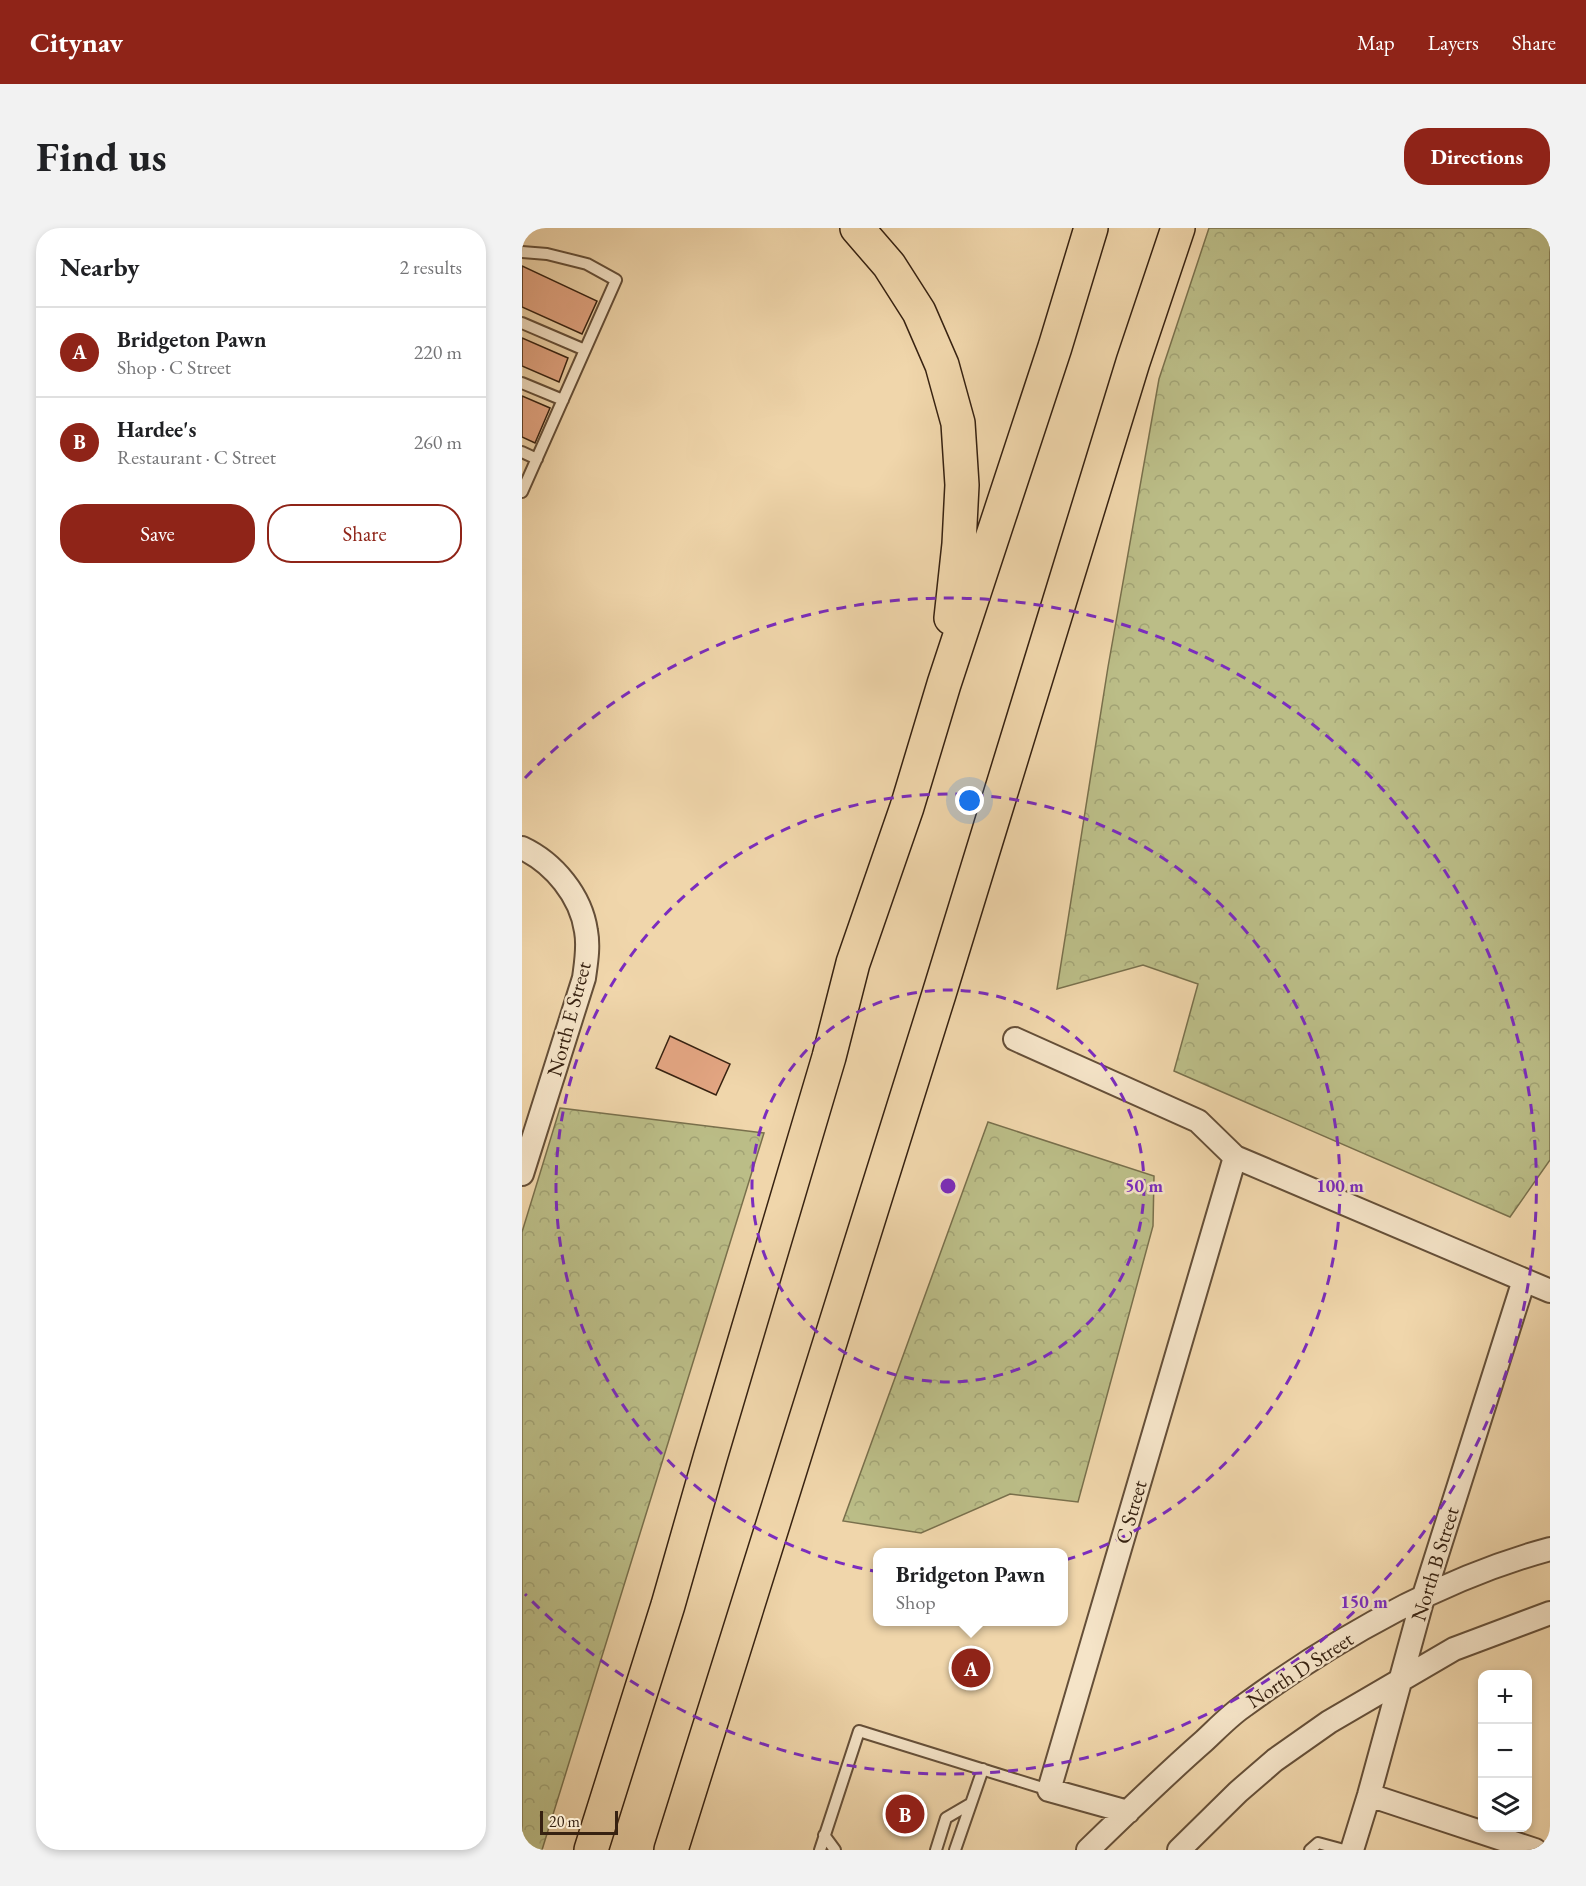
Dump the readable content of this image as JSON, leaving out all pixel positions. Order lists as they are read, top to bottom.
{
  "streets": {
    "street": [
      "North E Street",
      "C Street",
      "North B Street",
      "North D Street"
    ]
  },
  "crossings": [
    ["North B Street", "North D Street"]
  ],
  "scale_bar": "20 m",
  "page": {
    "header": "Citynav",
    "nav": ["Map", "Layers", "Share"],
    "buttons": [
      "Directions",
      ["Save", "Share"]
    ],
    "title": "Find us",
    "heading": ["Nearby", "2 results"],
    "list": [
      {
        "mark": "A",
        "name": "Bridgeton Pawn",
        "note": "Shop · C Street",
        "value": "220 m"
      },
      {
        "mark": "B",
        "name": "Hardee's",
        "note": "Restaurant · C Street",
        "value": "260 m"
      }
    ],
    "popup": ["Bridgeton Pawn", "Shop"],
    "pins": ["A", "B"],
    "map_buttons": ["+", "−"],
    "scale": "20 m"
  },
  "rings": ["50 m", "100 m", "150 m"]
}
